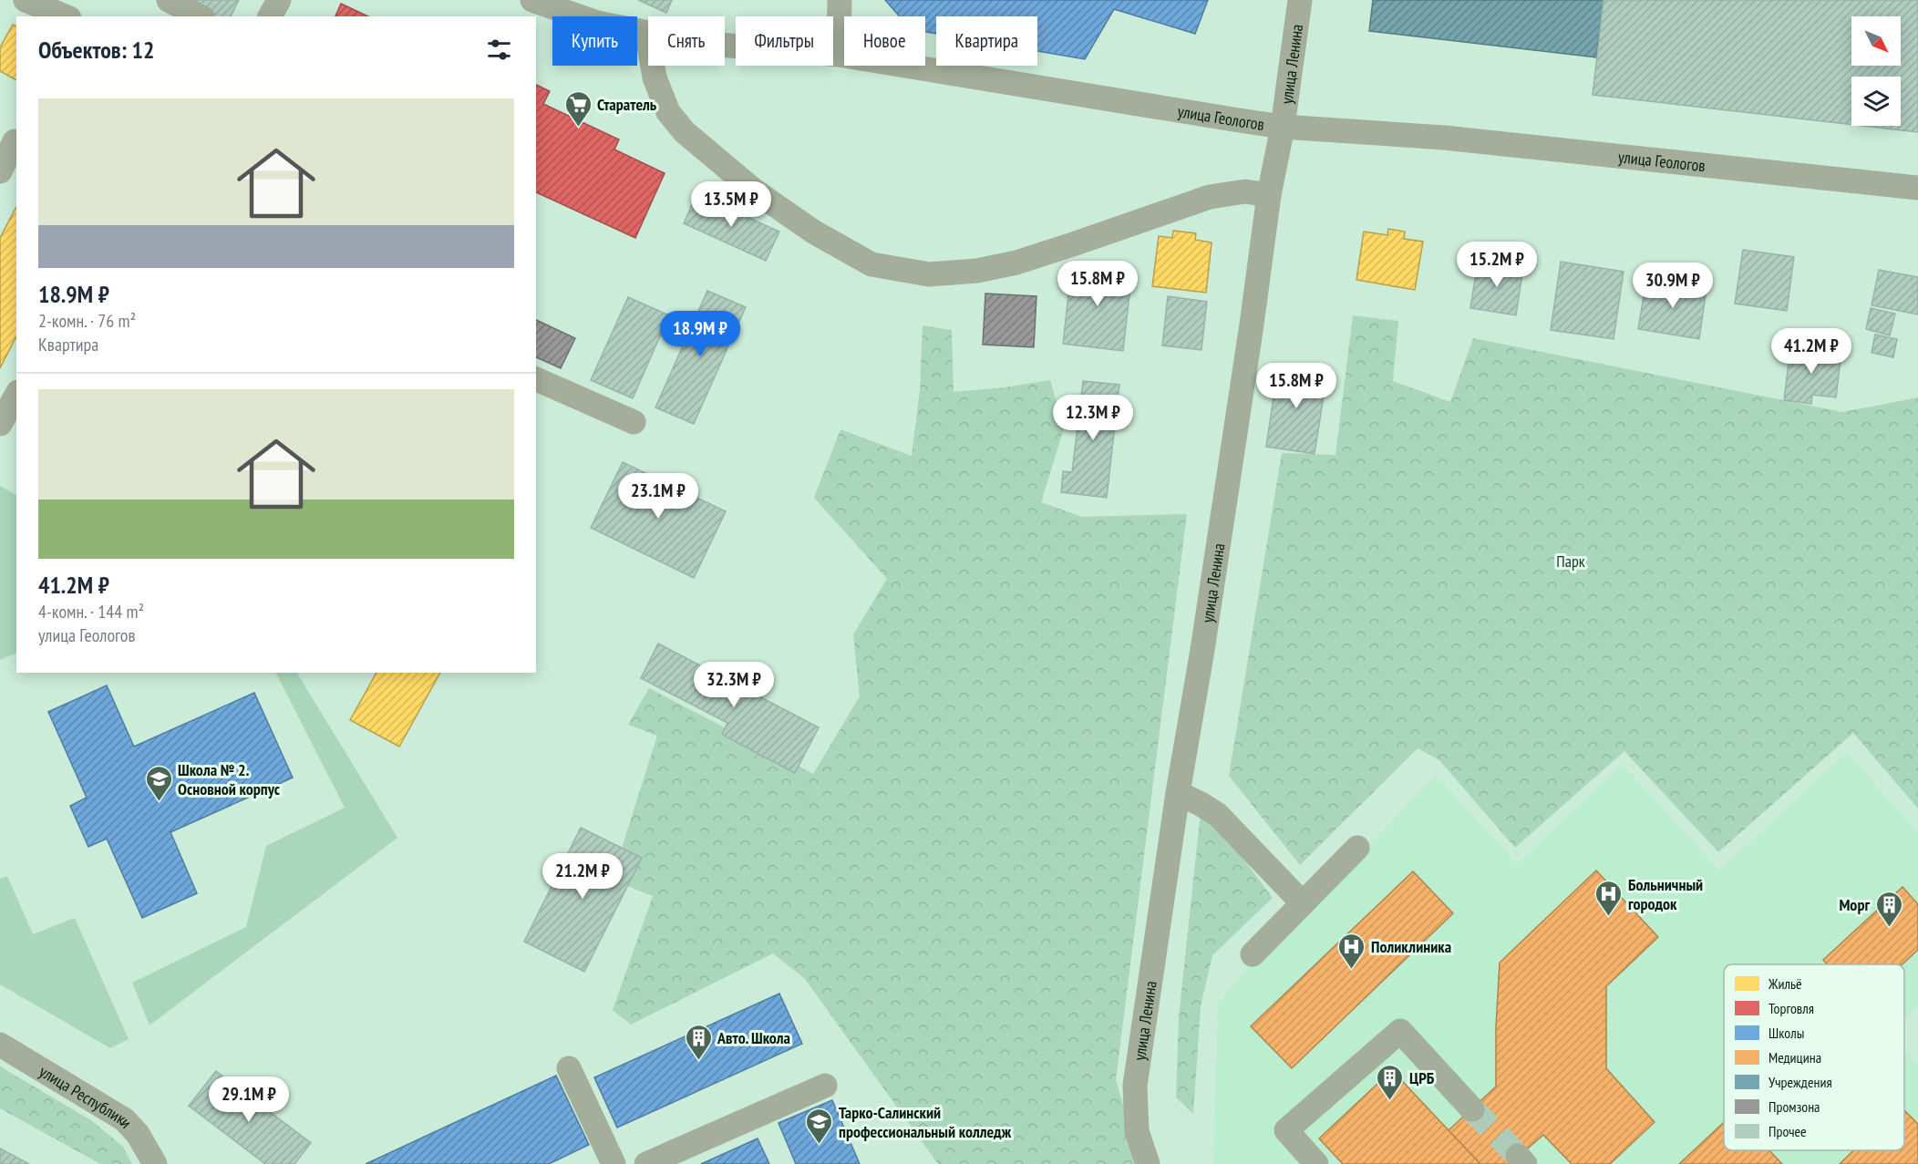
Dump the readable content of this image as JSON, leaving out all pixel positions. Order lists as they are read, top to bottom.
{
  "streets": {
    "street": ["улица Ленина", "улица Геологов", "улица Республики"]
  },
  "crossings": [
    ["улица Ленина", "улица Геологов"]
  ],
  "parks": ["Парк"],
  "places": {
    "supermarket": ["Старатель"],
    "school or university": ["Школа № 2. Основной корпус", "Тарко-Салинский профессиональный колледж"],
    "hospital": ["Больничный городок", "Поликлиника"],
    "building": ["Морг", "Авто. Школа", "ЦРБ"]
  },
  "legend": [
    "Жильё",
    "Торговля",
    "Школы",
    "Медицина",
    "Учреждения",
    "Промзона",
    "Прочее"
  ],
  "north": "bottom right",
  "page": {
    "chip": [
      "Купить",
      "Снять",
      "Фильтры",
      "Новое",
      "Квартира"
    ],
    "heading": "Объектов: 12",
    "list": [
      {
        "name": "18.9M ₽",
        "note": "2-комн. · 76 m² · Квартира"
      },
      {
        "name": "41.2M ₽",
        "note": "4-комн. · 144 m² · улица Геологов"
      }
    ],
    "price": [
      "13.5M ₽",
      "15.2M ₽",
      "15.8M ₽",
      "30.9M ₽",
      "18.9M ₽",
      "41.2M ₽",
      "15.8M ₽",
      "12.3M ₽",
      "23.1M ₽",
      "32.3M ₽",
      "21.2M ₽",
      "29.1M ₽"
    ]
  }
}
